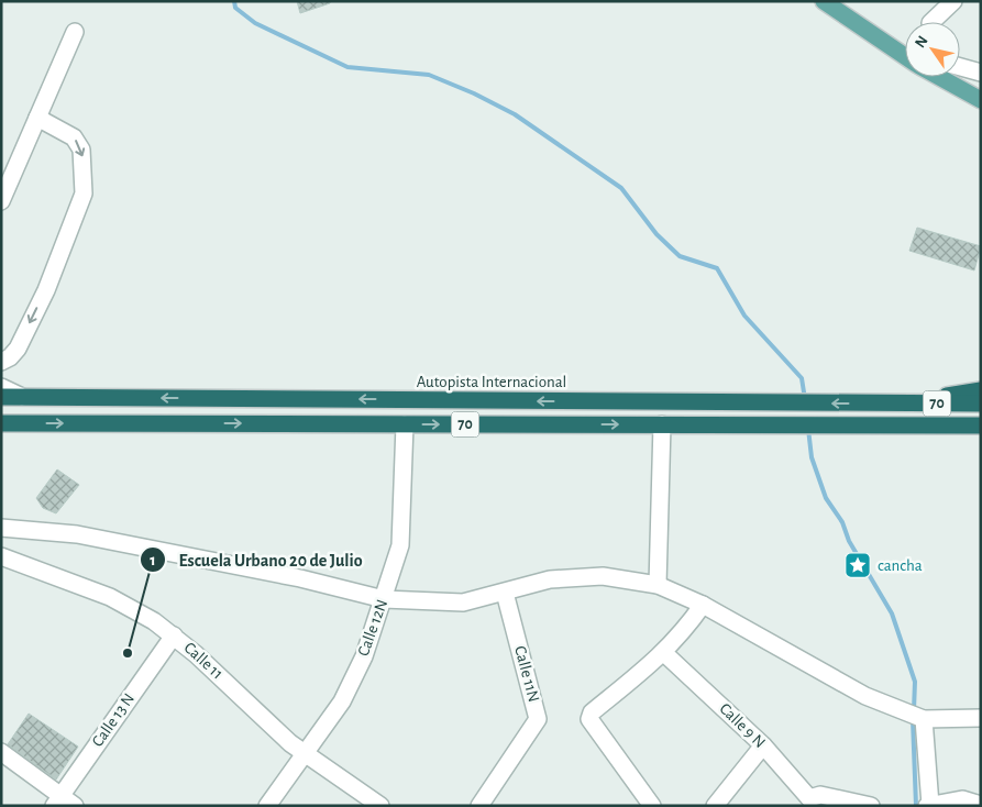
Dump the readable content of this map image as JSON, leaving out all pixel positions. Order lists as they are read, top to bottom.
{
  "streets": {
    "highway": ["Autopista Internacional", "70"],
    "street": [
      "Calle 12N",
      "Calle 11",
      "Calle 11N",
      "Calle 13 N",
      "Calle 9 N"
    ]
  },
  "crossings": [
    ["70", "Calle 12N"],
    ["Calle 12N", "Calle 11"],
    ["Calle 11", "Calle 13 N"]
  ],
  "places": {
    "place": ["cancha"],
    "other": ["Escuela Urbano 20 de Julio"]
  },
  "north": "top left"
}
